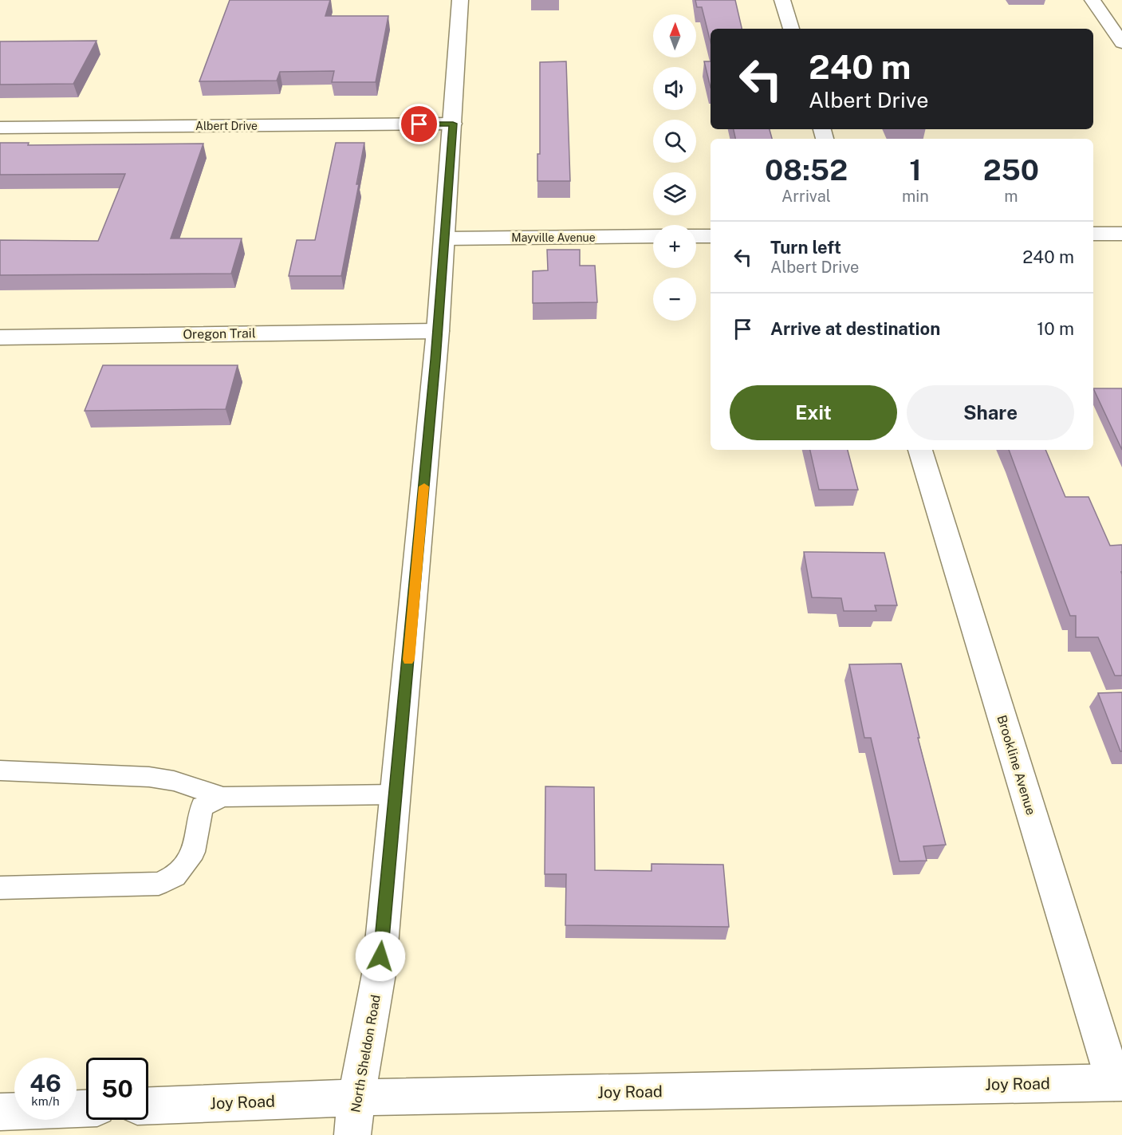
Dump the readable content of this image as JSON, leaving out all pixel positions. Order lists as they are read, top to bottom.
{
  "streets": {
    "street": [
      "Albert Drive",
      "Mayville Avenue",
      "Oregon Trail",
      "Brookline Avenue",
      "North Sheldon Road",
      "Joy Road"
    ]
  },
  "crossings": [
    ["Albert Drive", "North Sheldon Road"],
    ["Mayville Avenue", "North Sheldon Road"],
    ["Oregon Trail", "North Sheldon Road"],
    ["Brookline Avenue", "Joy Road"],
    ["North Sheldon Road", "Joy Road"]
  ],
  "north": "top",
  "page": {
    "map_buttons": ["+", "−"],
    "turn": ["240 m", "Albert Drive"],
    "eta": [
      "08:52",
      "Arrival",
      "1",
      "min",
      "250",
      "m"
    ],
    "list": [
      {
        "name": "Turn left",
        "note": "Albert Drive",
        "value": "240 m"
      },
      {
        "name": "Arrive at destination",
        "value": "10 m"
      }
    ],
    "buttons": ["Exit", "Share"],
    "speed": "46 km/h",
    "limit": "50"
  }
}
